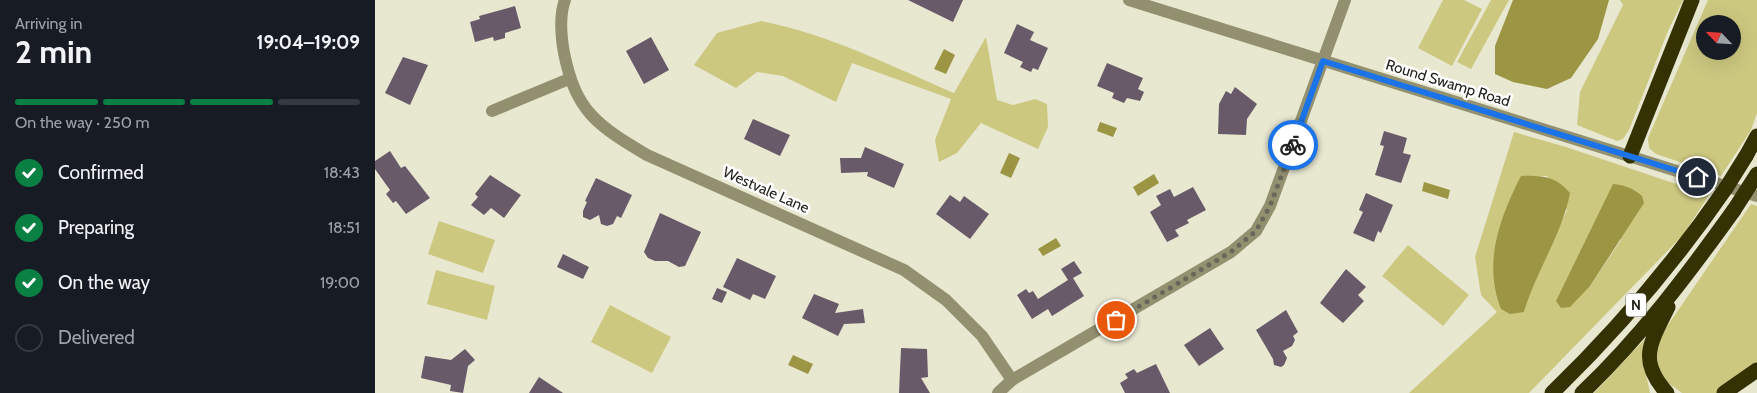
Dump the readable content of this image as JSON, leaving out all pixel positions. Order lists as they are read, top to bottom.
{
  "streets": {
    "highway": ["N"],
    "street": ["Round Swamp Road", "Westvale Lane"]
  },
  "north": "top left",
  "page": {
    "heading": ["2 min", "Arriving in", "19:04–19:09"],
    "bar": "On the way · 250 m",
    "list": [
      ["Confirmed", "18:43"],
      ["Preparing", "18:51"],
      ["On the way", "19:00"],
      "Delivered"
    ]
  }
}
